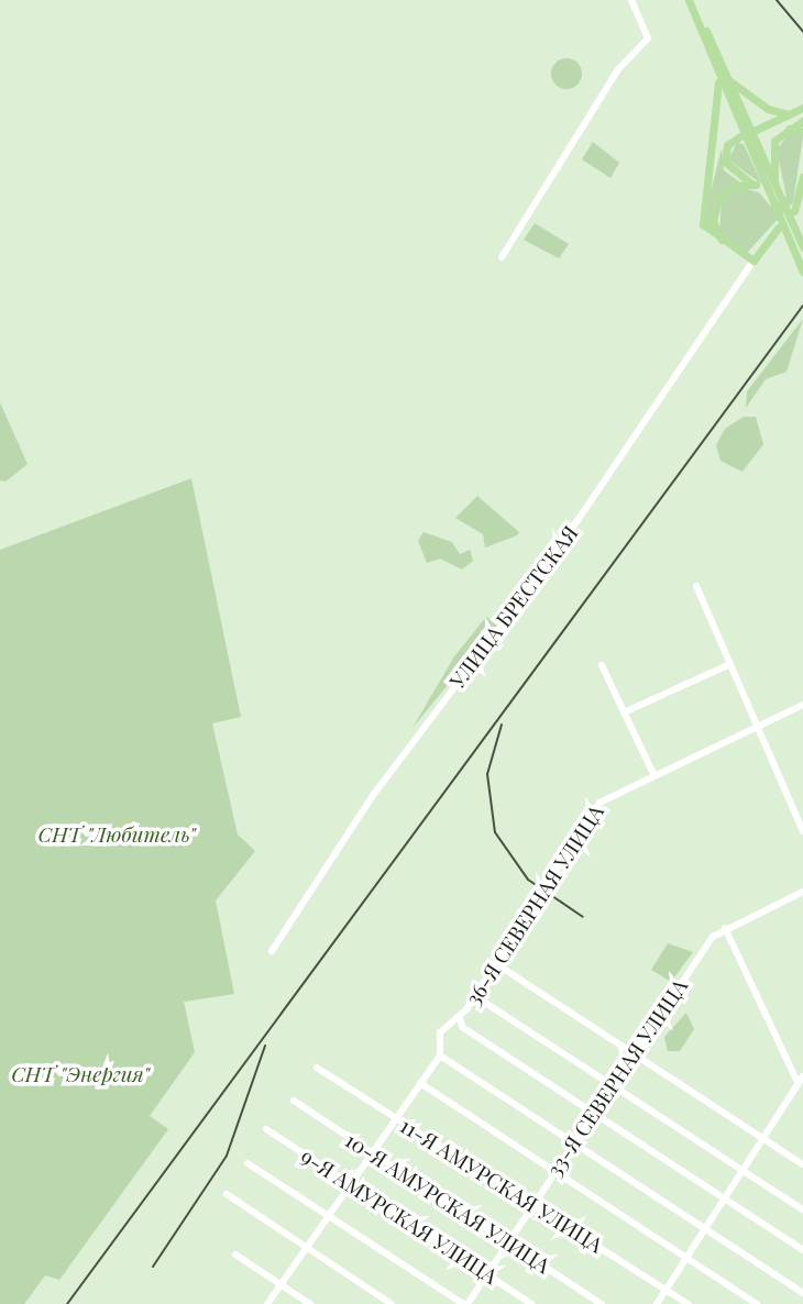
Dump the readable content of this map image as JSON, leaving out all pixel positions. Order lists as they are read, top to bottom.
{
  "streets": {
    "street": [
      "УЛИЦА БРЕСТСКАЯ",
      "36-Я СЕВЕРНАЯ УЛИЦА",
      "33-Я СЕВЕРНАЯ УЛИЦА",
      "11-Я АМУРСКАЯ УЛИЦА",
      "10-Я АМУРСКАЯ УЛИЦА",
      "9-Я АМУРСКАЯ УЛИЦА"
    ]
  },
  "crossings": [
    ["36-Я СЕВЕРНАЯ УЛИЦА", "11-Я АМУРСКАЯ УЛИЦА"],
    ["36-Я СЕВЕРНАЯ УЛИЦА", "10-Я АМУРСКАЯ УЛИЦА"],
    ["36-Я СЕВЕРНАЯ УЛИЦА", "9-Я АМУРСКАЯ УЛИЦА"],
    ["33-Я СЕВЕРНАЯ УЛИЦА", "11-Я АМУРСКАЯ УЛИЦА"],
    ["33-Я СЕВЕРНАЯ УЛИЦА", "10-Я АМУРСКАЯ УЛИЦА"],
    ["33-Я СЕВЕРНАЯ УЛИЦА", "9-Я АМУРСКАЯ УЛИЦА"]
  ],
  "parks": ["СНТ \"Любитель\"", "СНТ \"Энергия\""]
}
